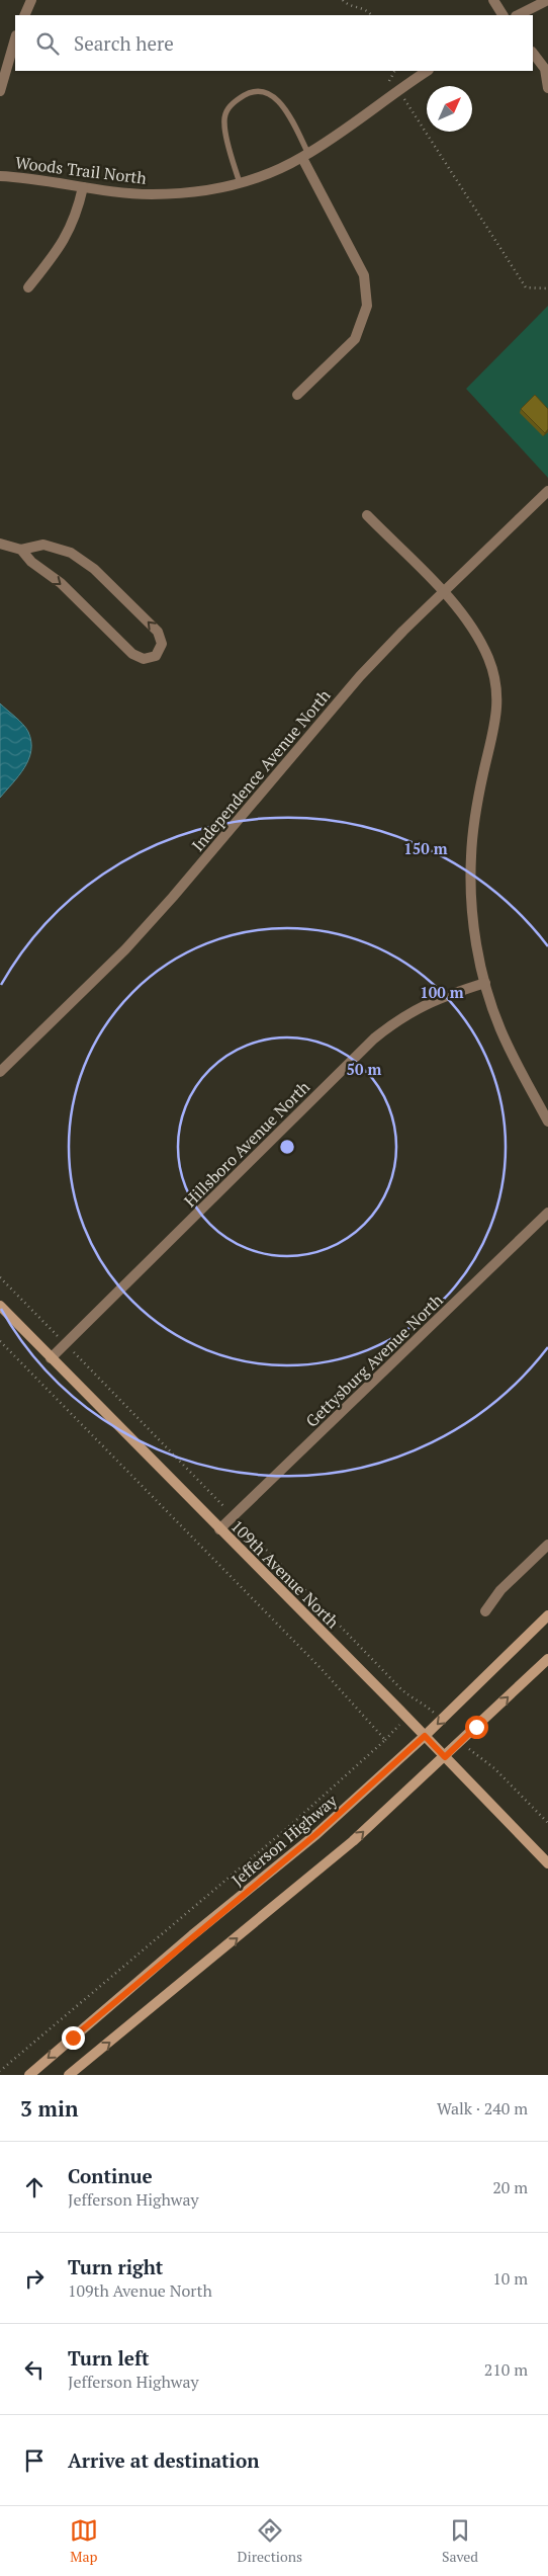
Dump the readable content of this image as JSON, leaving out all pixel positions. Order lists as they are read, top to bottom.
{
  "streets": {
    "street": [
      "Woods Trail North",
      "Independence Avenue North",
      "Hillsboro Avenue North",
      "Gettysburg Avenue North",
      "109th Avenue North",
      "Jefferson Highway"
    ]
  },
  "crossings": [
    ["Hillsboro Avenue North", "109th Avenue North"],
    ["Gettysburg Avenue North", "109th Avenue North"],
    ["109th Avenue North", "Jefferson Highway"]
  ],
  "north": "top right",
  "page": {
    "search": "Search here",
    "heading": ["3 min", "Walk · 240 m"],
    "list": [
      ["Continue", "Jefferson Highway", "20 m"],
      ["Turn right", "109th Avenue North", "10 m"],
      ["Turn left", "Jefferson Highway", "210 m"],
      "Arrive at destination"
    ],
    "nav": ["Map", "Directions", "Saved"]
  },
  "rings": ["150 m", "100 m", "50 m"]
}
